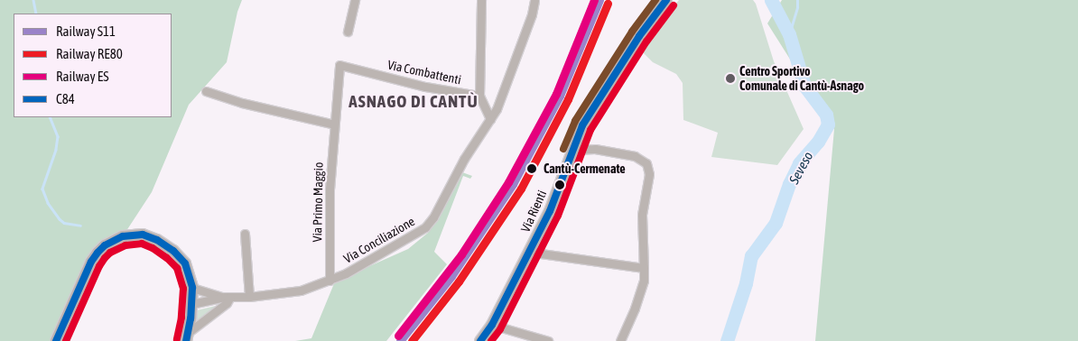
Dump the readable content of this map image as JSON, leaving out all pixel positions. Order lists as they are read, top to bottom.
{
  "streets": {
    "main road": ["Via Rienti"],
    "street": ["Via Combattenti", "Via Primo Maggio", "Via Conciliazione"]
  },
  "crossings": [
    ["Via Combattenti", "Via Primo Maggio"],
    ["Via Primo Maggio", "Via Conciliazione"]
  ],
  "districts": ["ASNAGO DI CANTÙ"],
  "water": ["Seveso"],
  "places": ["Centro Sportivo Comunale di Cantù-Asnago", "Cantù-Cermenate"],
  "lines": [
    "rail line S11",
    "rail line ES",
    "transit line C84",
    "rail line RE80"
  ],
  "legend": [
    "Railway S11",
    "Railway RE80",
    "Railway ES",
    "C84"
  ]
}
